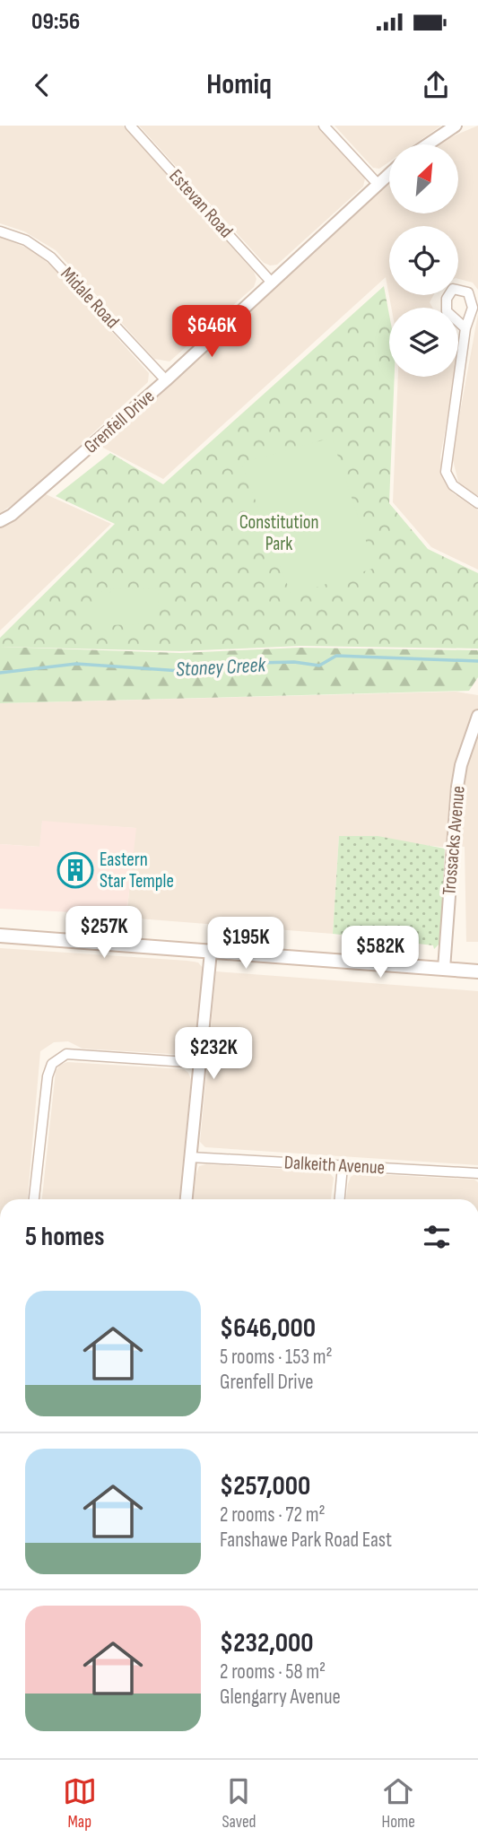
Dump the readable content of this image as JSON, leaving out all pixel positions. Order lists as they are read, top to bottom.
{
  "streets": {
    "street": [
      "Estevan Road",
      "Midale Road",
      "Grenfell Drive",
      "Trossacks Avenue",
      "Dalkeith Avenue"
    ]
  },
  "crossings": [
    ["Estevan Road", "Grenfell Drive"],
    ["Midale Road", "Grenfell Drive"]
  ],
  "water": ["Stoney Creek"],
  "parks": ["Constitution Park"],
  "places": {
    "building": ["Eastern Star Temple"]
  },
  "north": "top right",
  "page": {
    "status": "09:56",
    "header": "Homiq",
    "price": [
      "$646K",
      "$257K",
      "$195K",
      "$582K",
      "$232K"
    ],
    "heading": "5 homes",
    "list": [
      {
        "name": "$646,000",
        "note": "5 rooms · 153 m² · Grenfell Drive"
      },
      {
        "name": "$257,000",
        "note": "2 rooms · 72 m² · Fanshawe Park Road East"
      },
      {
        "name": "$232,000",
        "note": "2 rooms · 58 m² · Glengarry Avenue"
      }
    ],
    "tabs": ["Map", "Saved", "Home"]
  }
}
